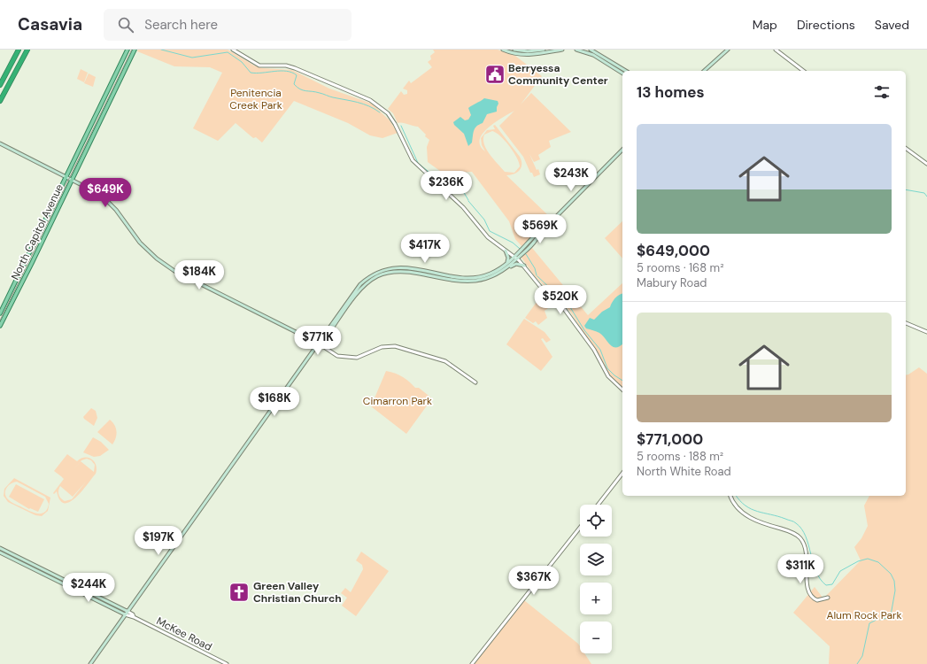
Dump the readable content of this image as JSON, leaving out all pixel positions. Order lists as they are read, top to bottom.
{
  "streets": {
    "main road": ["North Capitol Avenue", "McKee Road"]
  },
  "parks": ["Penitencia Creek Park", "Cimarron Park", "Alum Rock Park"],
  "places": {
    "public building": ["Berryessa Community Center"],
    "church": ["Green Valley Christian Church"]
  },
  "page": {
    "header": "Casavia",
    "search": "Search here",
    "nav": ["Map", "Directions", "Saved"],
    "heading": "13 homes",
    "list": [
      {
        "name": "$649,000",
        "note": "5 rooms · 168 m² · Mabury Road"
      },
      {
        "name": "$771,000",
        "note": "5 rooms · 188 m² · North White Road"
      }
    ],
    "price": [
      "$243K",
      "$236K",
      "$649K",
      "$569K",
      "$417K",
      "$184K",
      "$520K",
      "$771K",
      "$168K",
      "$197K",
      "$311K",
      "$367K",
      "$244K"
    ],
    "map_buttons": ["+", "−"]
  }
}
